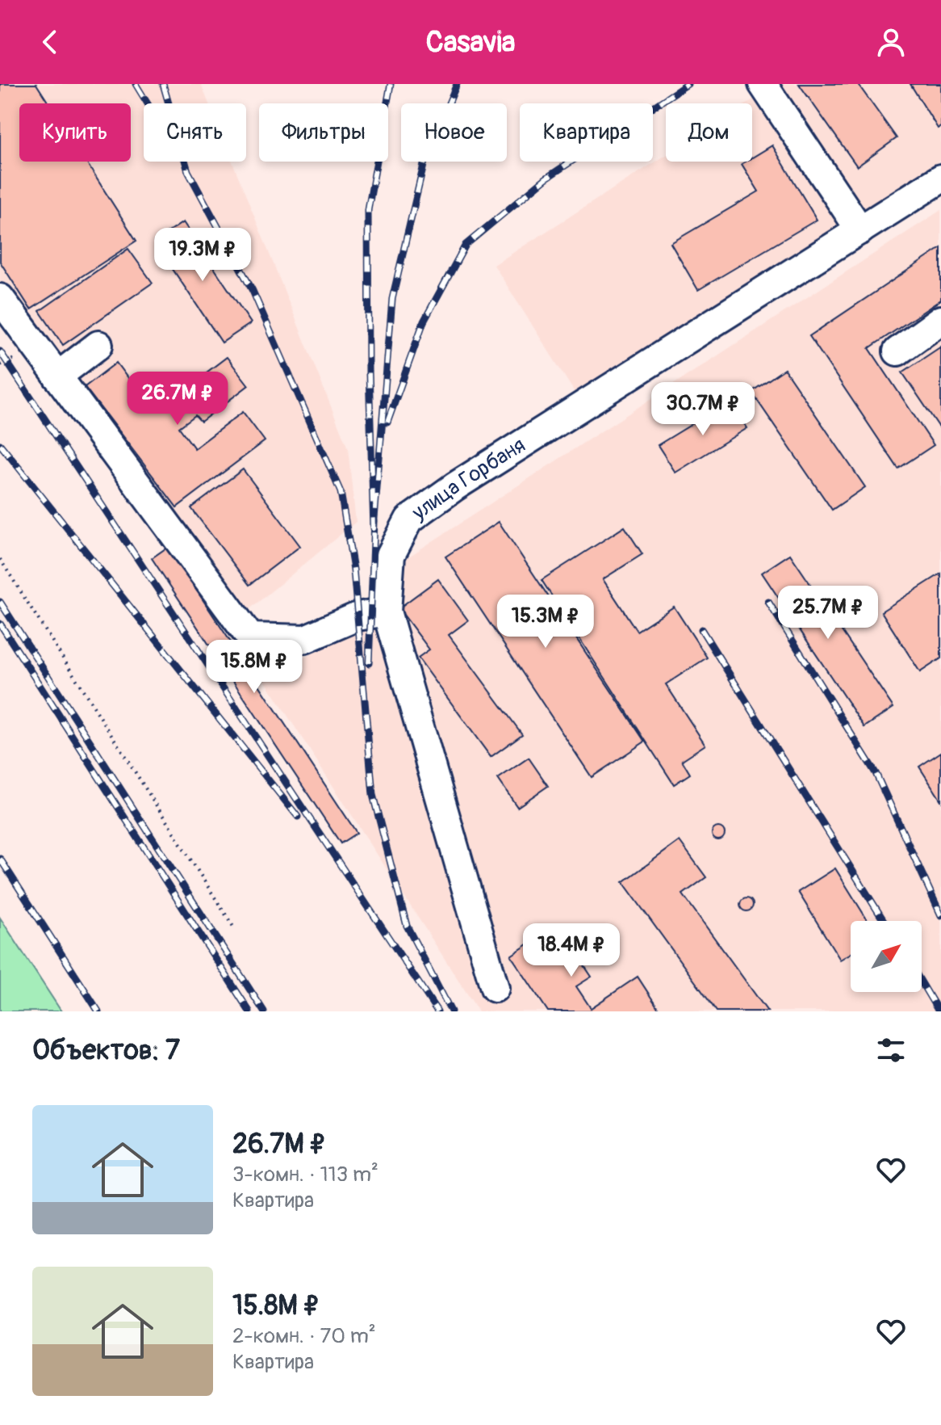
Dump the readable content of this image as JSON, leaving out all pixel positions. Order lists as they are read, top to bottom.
{
  "streets": {
    "lane": ["улица Горбаня"]
  },
  "north": "top right",
  "page": {
    "header": "Casavia",
    "chip": [
      "Купить",
      "Снять",
      "Фильтры",
      "Новое",
      "Квартира",
      "Дом"
    ],
    "price": [
      "19.3M ₽",
      "26.7M ₽",
      "30.7M ₽",
      "25.7M ₽",
      "15.3M ₽",
      "15.8M ₽",
      "18.4M ₽"
    ],
    "heading": "Объектов: 7",
    "list": [
      {
        "name": "26.7M ₽",
        "note": "3-комн. · 113 m² · Квартира"
      },
      {
        "name": "15.8M ₽",
        "note": "2-комн. · 70 m² · Квартира"
      }
    ]
  }
}
